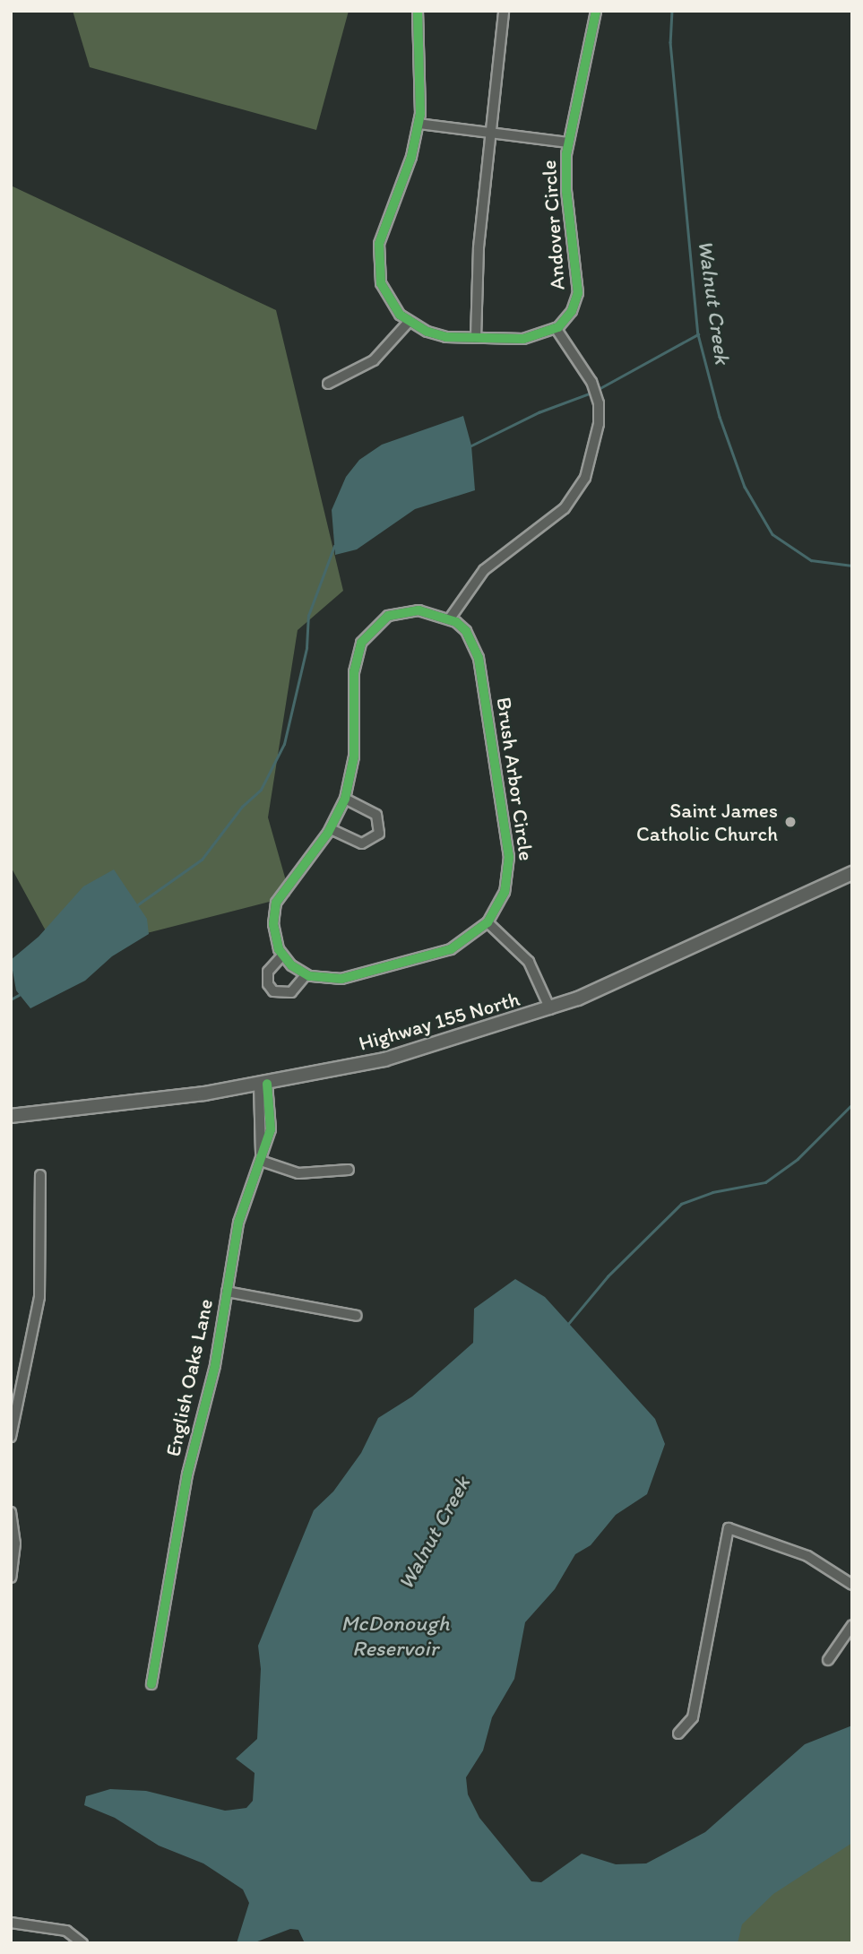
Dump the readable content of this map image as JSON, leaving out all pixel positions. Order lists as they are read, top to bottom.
{
  "streets": {
    "main road": ["Highway 155 North"],
    "street": ["Andover Circle", "Brush Arbor Circle", "English Oaks Lane"]
  },
  "crossings": [
    ["Highway 155 North", "English Oaks Lane"]
  ],
  "water": ["Walnut Creek", "McDonough Reservoir"],
  "places": ["Saint James Catholic Church"]
}
